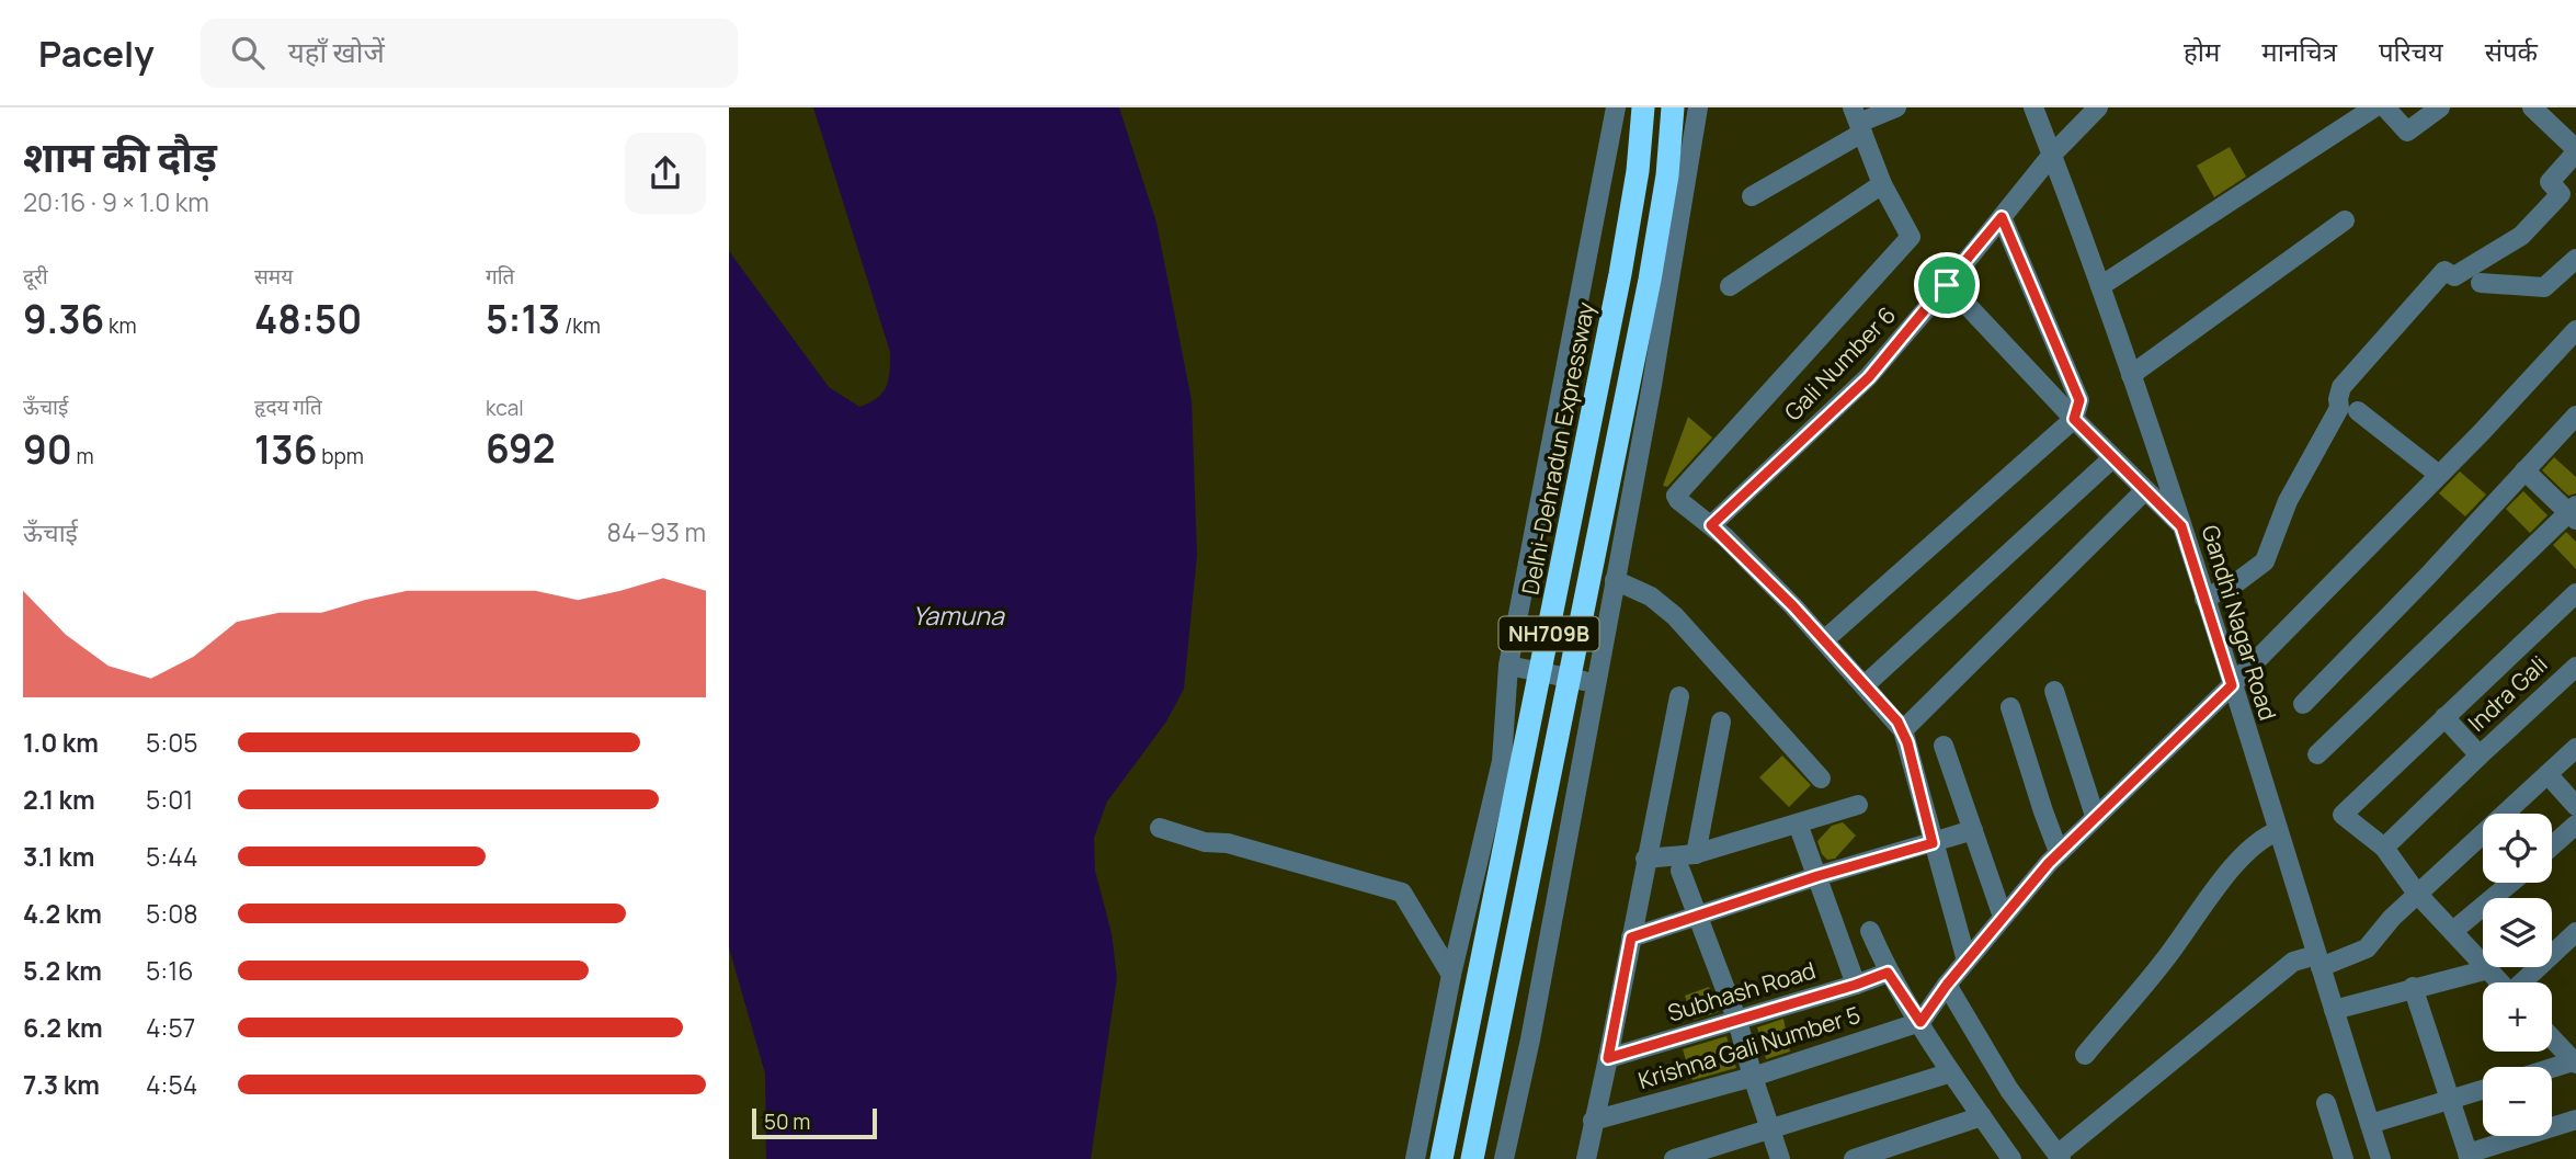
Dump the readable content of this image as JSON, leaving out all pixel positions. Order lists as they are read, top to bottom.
{
  "streets": {
    "highway": ["Delhi-Dehradun Expressway", "NH709B"],
    "street": [
      "Gali Number 6",
      "Gandhi Nagar Road",
      "Indra Gali",
      "Subhash Road",
      "Krishna Gali Number 5"
    ]
  },
  "crossings": [
    ["Gali Number 6", "Gandhi Nagar Road"]
  ],
  "water": ["Yamuna"],
  "scale_bar": "50 m",
  "page": {
    "header": "Pacely",
    "search": "यहाँ खोजें",
    "nav": [
      "होम",
      "मानचित्र",
      "परिचय",
      "संपर्क"
    ],
    "heading": ["शाम की दौड़", "20:16 · 9 × 1.0 km"],
    "stats": [
      ["दूरी", "9.36 km"],
      ["समय", "48:50"],
      ["गति", "5:13 /km"],
      ["ऊँचाई", "90 m"],
      ["हृदय गति", "136 bpm"],
      ["kcal", "692"]
    ],
    "chart": ["ऊँचाई", "84–93 m"],
    "list": [
      {
        "name": "1.0 km",
        "note": "5:05"
      },
      {
        "name": "2.1 km",
        "note": "5:01"
      },
      {
        "name": "3.1 km",
        "note": "5:44"
      },
      {
        "name": "4.2 km",
        "note": "5:08"
      },
      {
        "name": "5.2 km",
        "note": "5:16"
      },
      {
        "name": "6.2 km",
        "note": "4:57"
      },
      {
        "name": "7.3 km",
        "note": "4:54"
      }
    ],
    "map_buttons": ["+", "−"],
    "scale": "50 m"
  }
}
